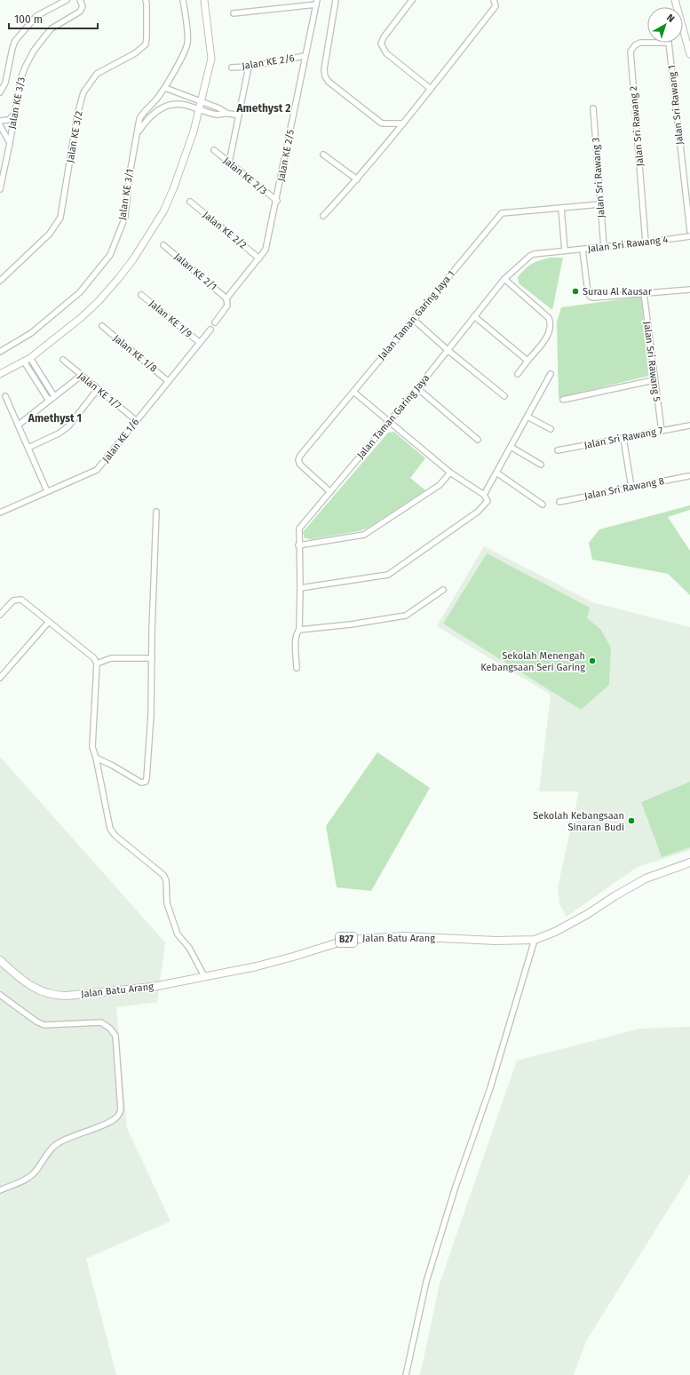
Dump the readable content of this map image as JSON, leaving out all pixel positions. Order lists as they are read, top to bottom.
{
  "streets": {
    "main road": ["Jalan Batu Arang", "B27"],
    "street": [
      "Jalan KE 2/6",
      "Jalan KE 3/3",
      "Jalan Sri Rawang 1",
      "Jalan Sri Rawang 2",
      "Jalan KE 3/2",
      "Jalan KE 2/5",
      "Jalan KE 2/3",
      "Jalan Sri Rawang 3",
      "Jalan KE 3/1",
      "Jalan KE 2/2",
      "Jalan Sri Rawang 4",
      "Jalan KE 2/1",
      "Jalan Taman Garing Jaya 1",
      "Jalan KE 1/9",
      "Jalan KE 1/8",
      "Jalan Sri Rawang 5",
      "Jalan KE 1/7",
      "Jalan Taman Garing Jaya",
      "Jalan Sri Rawang 7",
      "Jalan KE 1/6",
      "Jalan Sri Rawang 8"
    ]
  },
  "crossings": [
    ["Jalan KE 2/6", "Jalan KE 2/5"],
    ["Jalan Sri Rawang 2", "Jalan Sri Rawang 4"],
    ["Jalan KE 2/5", "Jalan KE 2/3"],
    ["Jalan KE 2/5", "Jalan KE 2/2"],
    ["Jalan KE 2/5", "Jalan KE 2/1"],
    ["Jalan Sri Rawang 3", "Jalan Sri Rawang 4"],
    ["Jalan Sri Rawang 3", "Jalan Taman Garing Jaya 1"],
    ["Jalan Sri Rawang 4", "Jalan Taman Garing Jaya"],
    ["Jalan Taman Garing Jaya 1", "Jalan Taman Garing Jaya"],
    ["Jalan KE 1/9", "Jalan KE 1/6"],
    ["Jalan KE 1/8", "Jalan KE 1/6"],
    ["Jalan Sri Rawang 5", "Jalan Sri Rawang 7"],
    ["Jalan KE 1/7", "Jalan KE 1/6"]
  ],
  "districts": ["Amethyst 2", "Amethyst 1"],
  "places": ["Surau Al Kausar", "Sekolah Menengah Kebangsaan Seri Garing", "Sekolah Kebangsaan Sinaran Budi"],
  "scale_bar": "100 m",
  "north": "top right"
}
